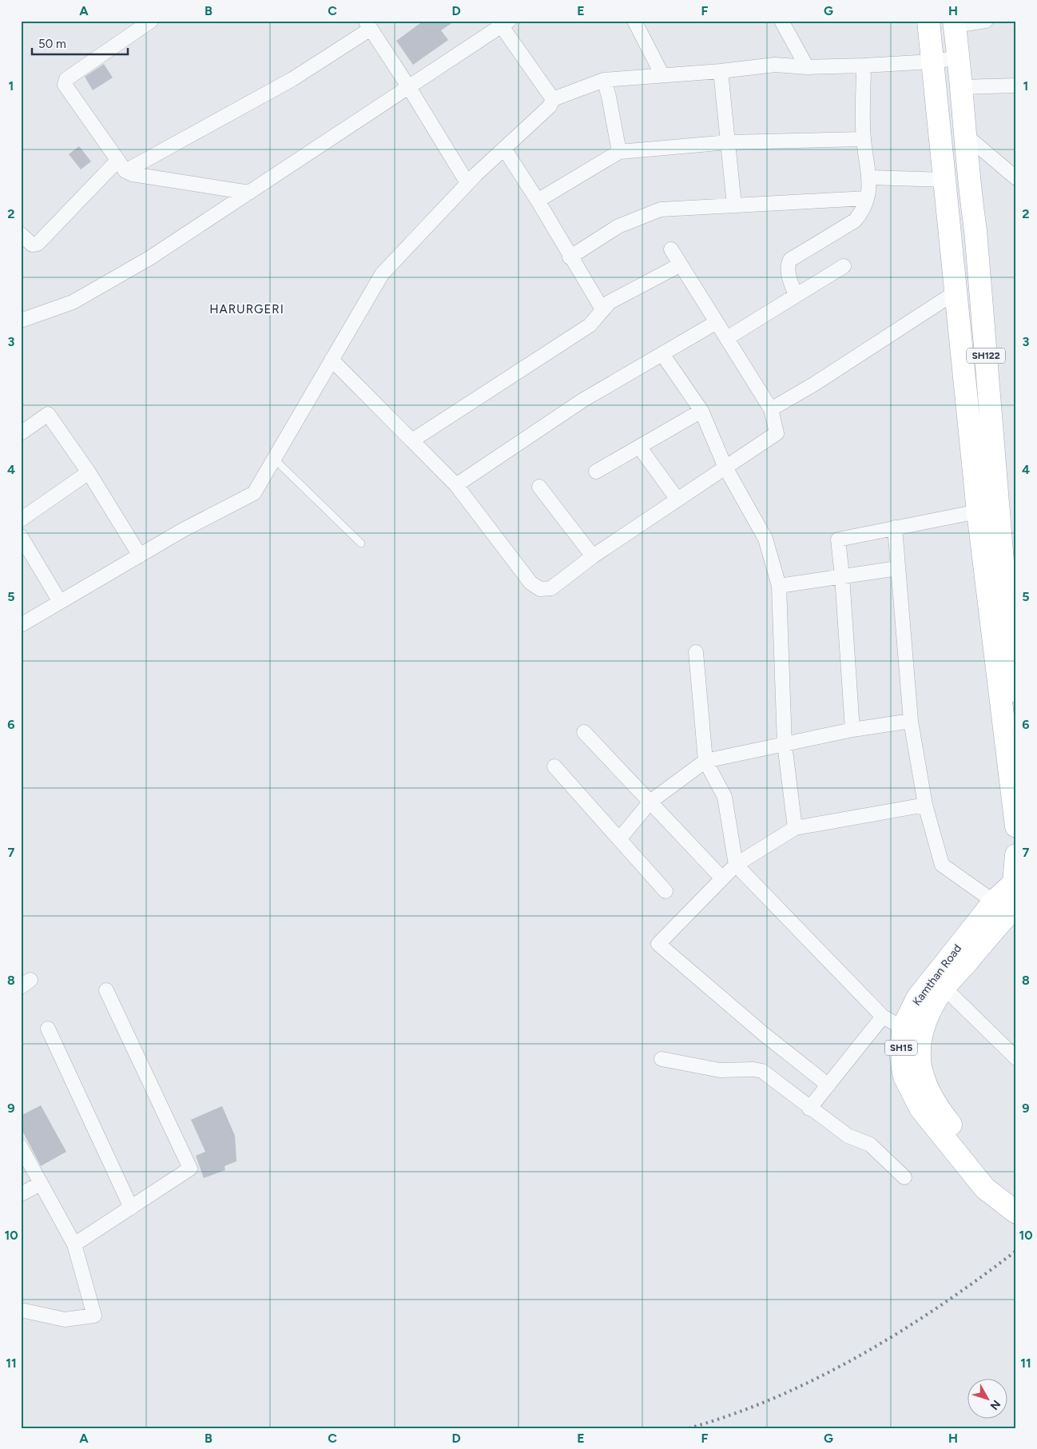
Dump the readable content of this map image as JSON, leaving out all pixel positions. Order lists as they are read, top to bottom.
{
  "streets": {
    "main road": ["SH122", "Kamthan Road", "SH15"]
  },
  "districts": ["HARURGERI"],
  "scale_bar": "50 m",
  "north": "bottom right",
  "grid": {
    "columns": [
      "A",
      "B",
      "C",
      "D",
      "E",
      "F",
      "G",
      "H"
    ],
    "rows": [
      "1",
      "2",
      "3",
      "4",
      "5",
      "6",
      "7",
      "8",
      "9",
      "10",
      "11"
    ]
  }
}
